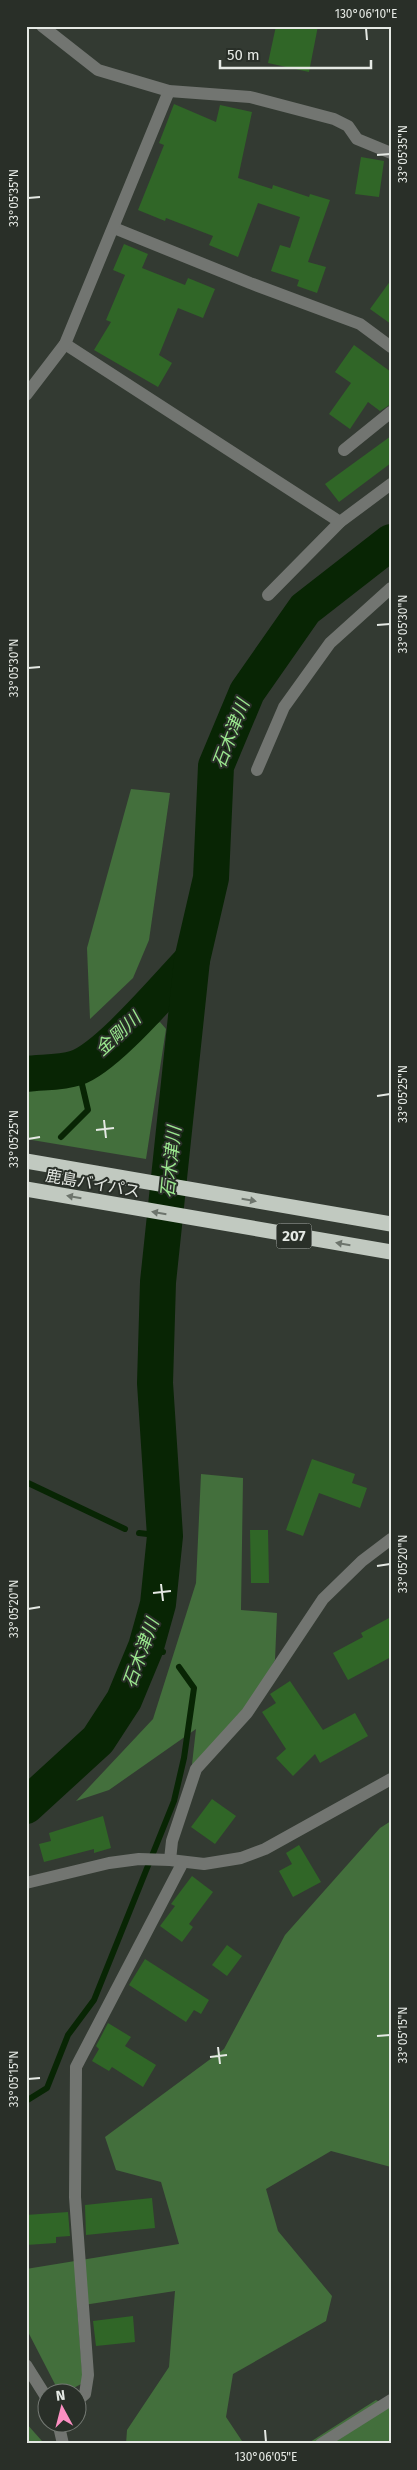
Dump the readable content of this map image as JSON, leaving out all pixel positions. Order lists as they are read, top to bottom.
{
  "streets": {
    "highway": ["鹿島バイパス", "207"]
  },
  "water": ["石木津川", "金剛川"],
  "scale_bar": "50 m",
  "north": "top",
  "coordinates": [
    "130°06'10\"E",
    "33°05'35\"N",
    "33°05'30\"N",
    "33°05'25\"N",
    "33°05'20\"N",
    "33°05'15\"N",
    "130°06'05\"E"
  ]
}
